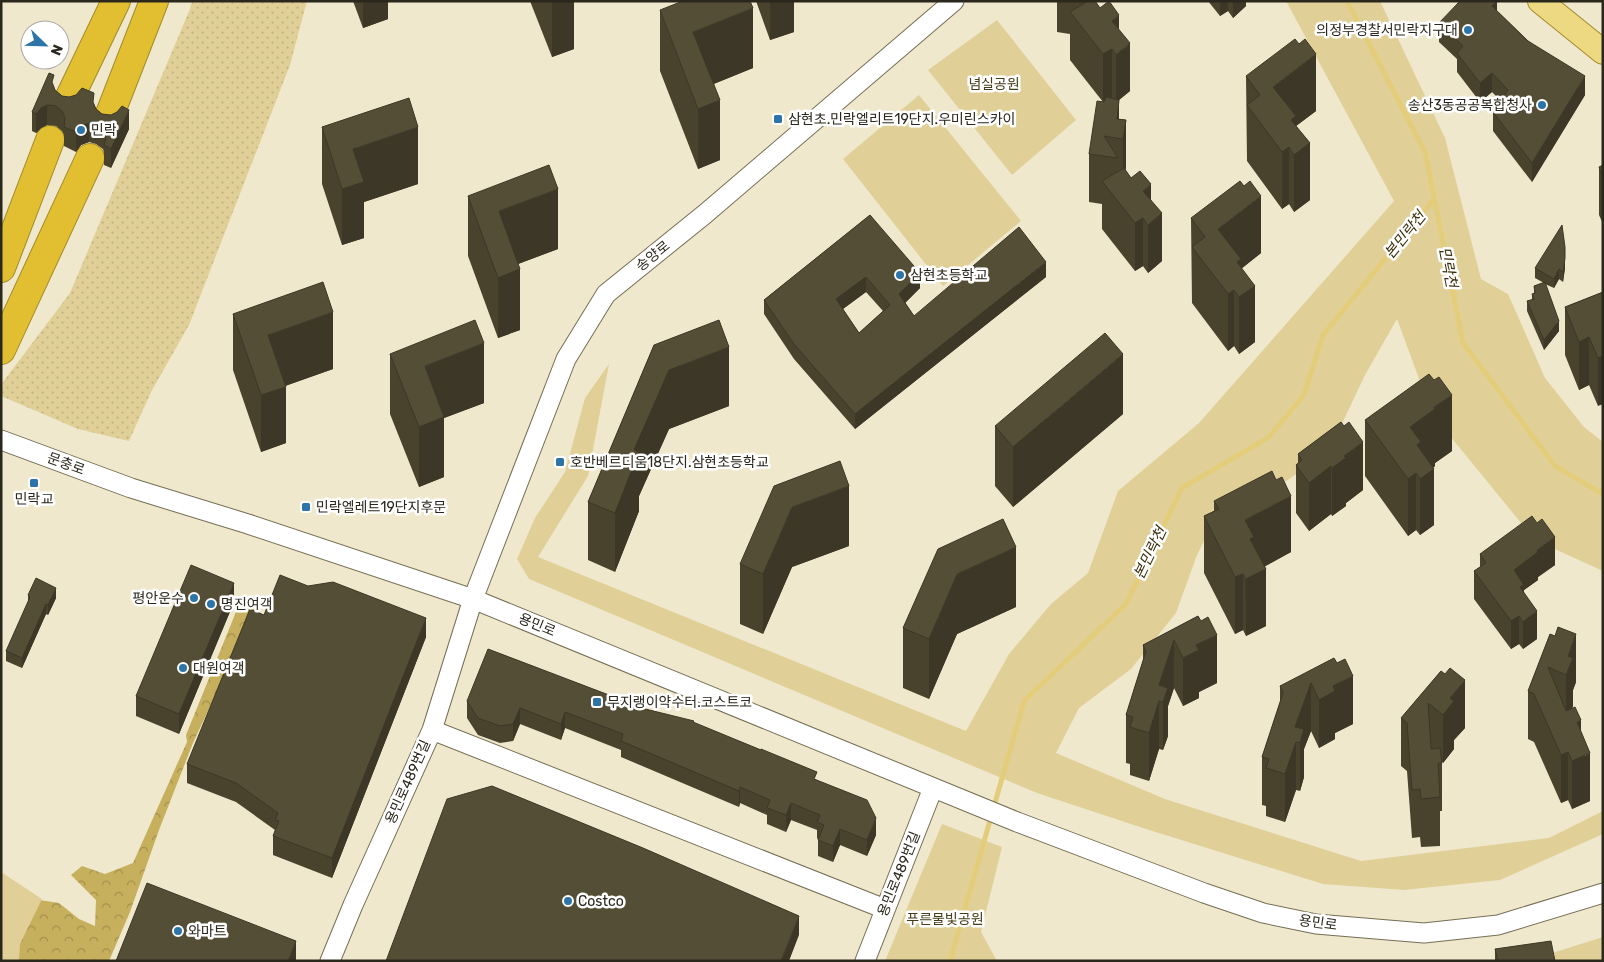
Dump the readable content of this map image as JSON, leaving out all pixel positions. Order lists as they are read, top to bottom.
{
  "streets": {
    "street": [
      "송양로",
      "문충로",
      "용민로",
      "용민로489번길"
    ]
  },
  "crossings": [
    ["송양로", "용민로"],
    ["송양로", "용민로489번길"],
    ["문충로", "용민로"],
    ["용민로", "용민로489번길"]
  ],
  "water": ["본민락천", "민락천"],
  "parks": ["념실공원", "푸른물빛공원"],
  "places": {
    "other": [
      "의정부경찰서민락지구대",
      "송산3동공공복합청사",
      "민락",
      "삼현초등학교",
      "평안운수",
      "명진여객",
      "대원여객",
      "Costco",
      "와마트"
    ],
    "transit": [
      "삼현초.민락엘리트19단지.우미린스카이",
      "호반베르디움18단지.삼현초등학교",
      "민락교",
      "민락엘레트19단지후문",
      "무지랭이약수터.코스트코"
    ]
  },
  "north": "bottom right"
}
